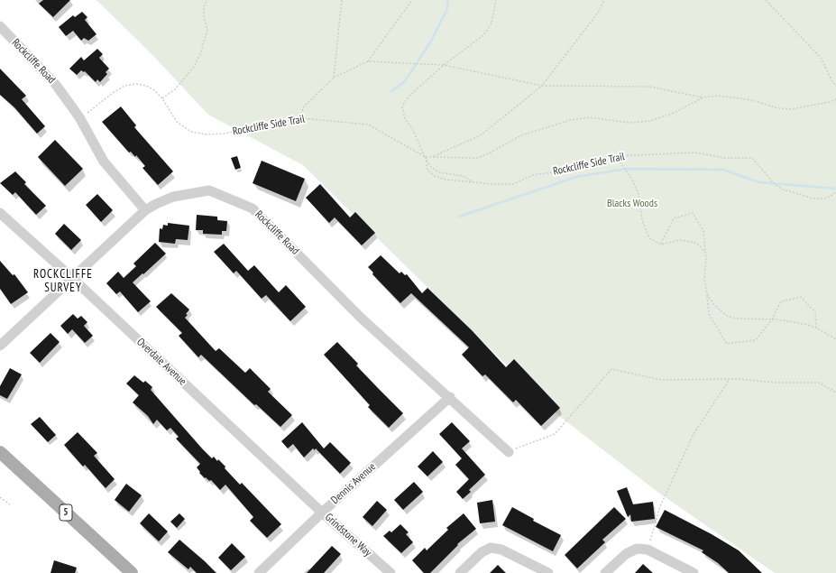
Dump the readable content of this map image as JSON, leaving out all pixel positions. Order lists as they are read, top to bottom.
{
  "streets": {
    "main road": ["5"],
    "street": [
      "Rockcliffe Road",
      "Overdale Avenue",
      "Dennis Avenue",
      "Grindstone Way"
    ],
    "path": ["Rockcliffe Side Trail"]
  },
  "crossings": [
    ["Rockcliffe Road", "Rockcliffe Side Trail"],
    ["Rockcliffe Road", "Dennis Avenue"],
    ["Overdale Avenue", "Dennis Avenue"],
    ["Overdale Avenue", "Grindstone Way"],
    ["Dennis Avenue", "Grindstone Way"]
  ],
  "districts": ["ROCKCLIFFE SURVEY"],
  "parks": ["Blacks Woods"]
}
